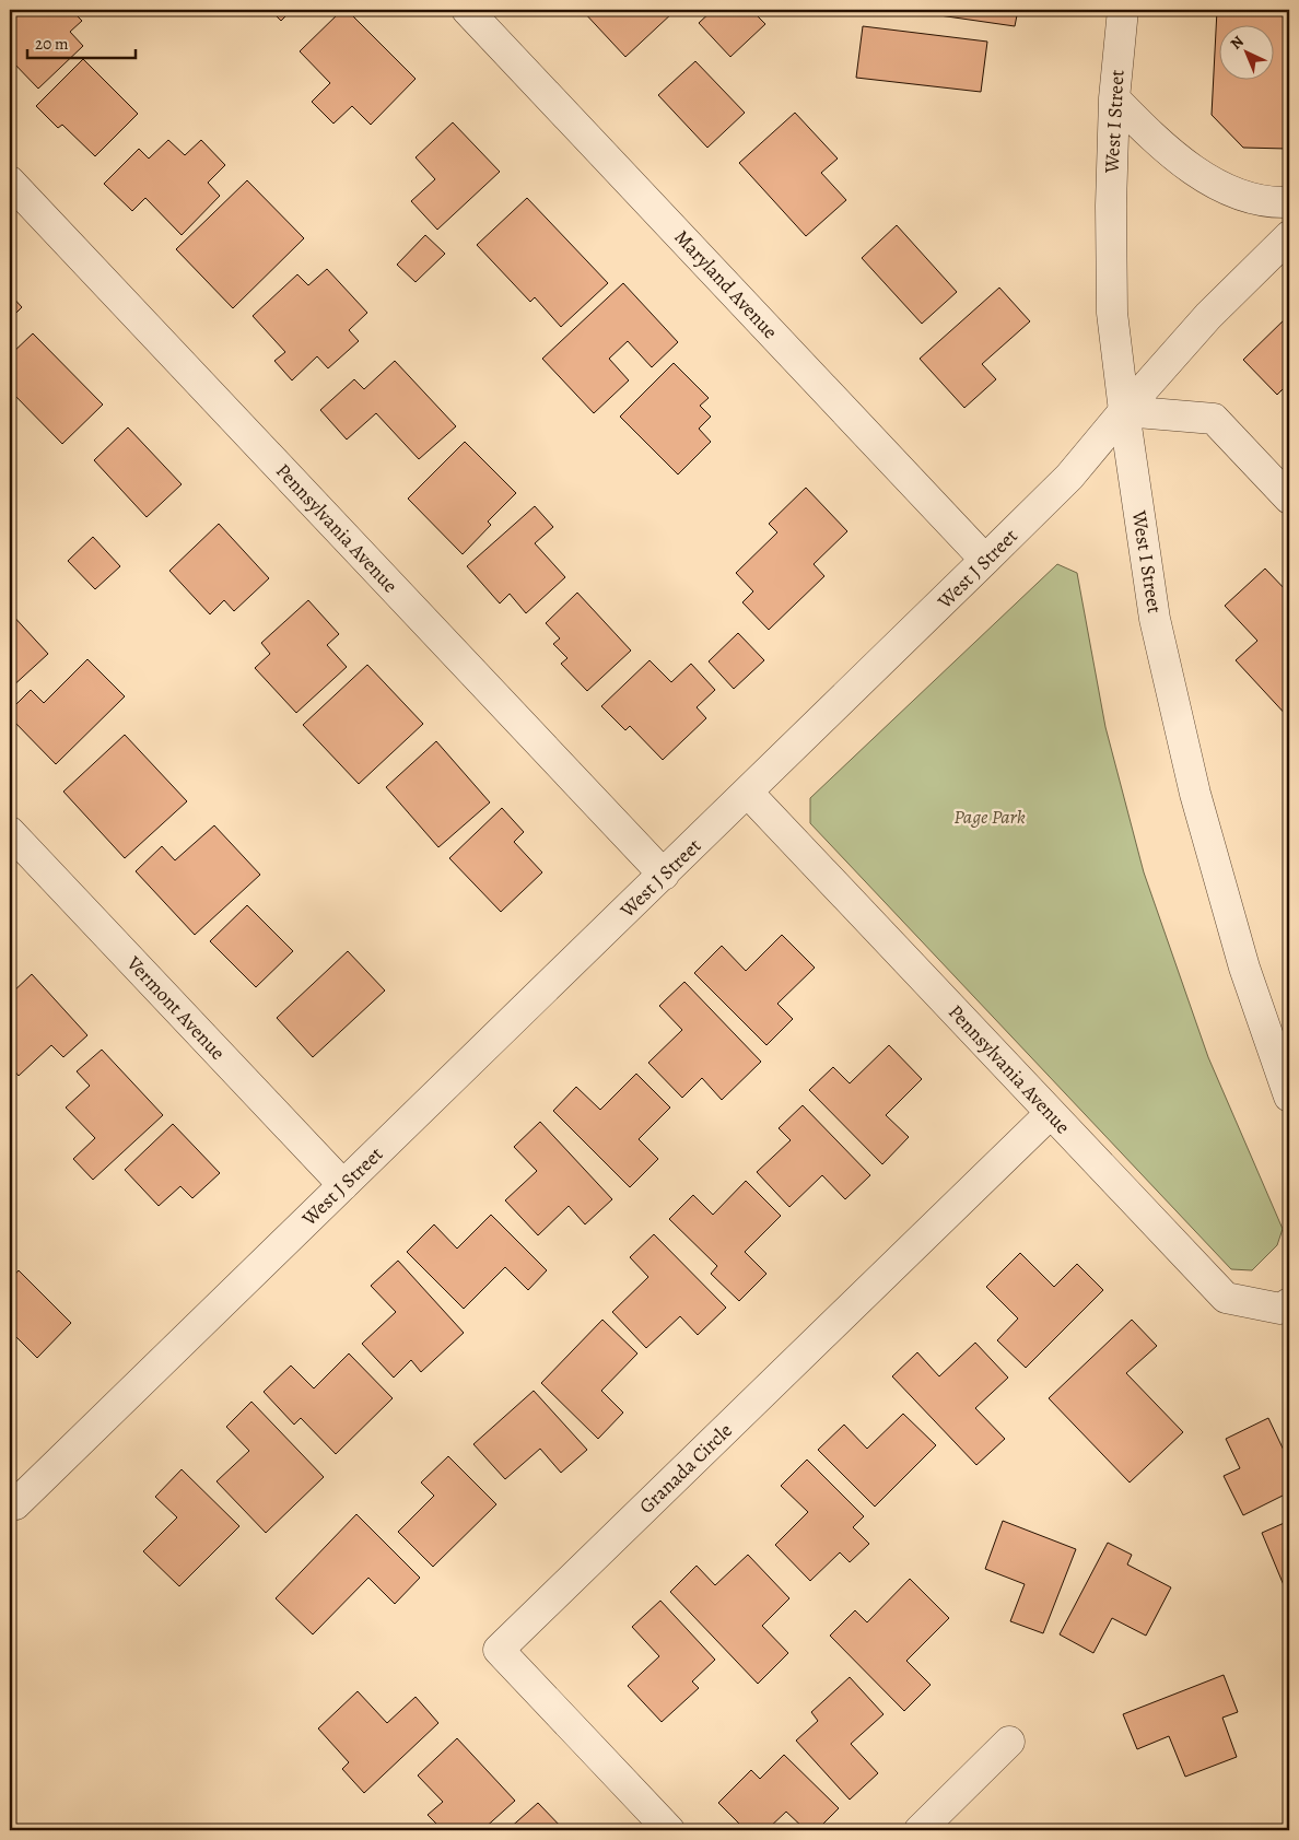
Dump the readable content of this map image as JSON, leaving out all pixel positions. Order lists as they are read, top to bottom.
{
  "streets": {
    "street": [
      "West I Street",
      "Maryland Avenue",
      "Pennsylvania Avenue",
      "West J Street",
      "Vermont Avenue",
      "Granada Circle"
    ]
  },
  "crossings": [
    ["West I Street", "West J Street"],
    ["Maryland Avenue", "West J Street"],
    ["Pennsylvania Avenue", "West J Street"],
    ["Pennsylvania Avenue", "Granada Circle"],
    ["West J Street", "Vermont Avenue"]
  ],
  "parks": ["Page Park"],
  "scale_bar": "20 m",
  "north": "top left"
}
